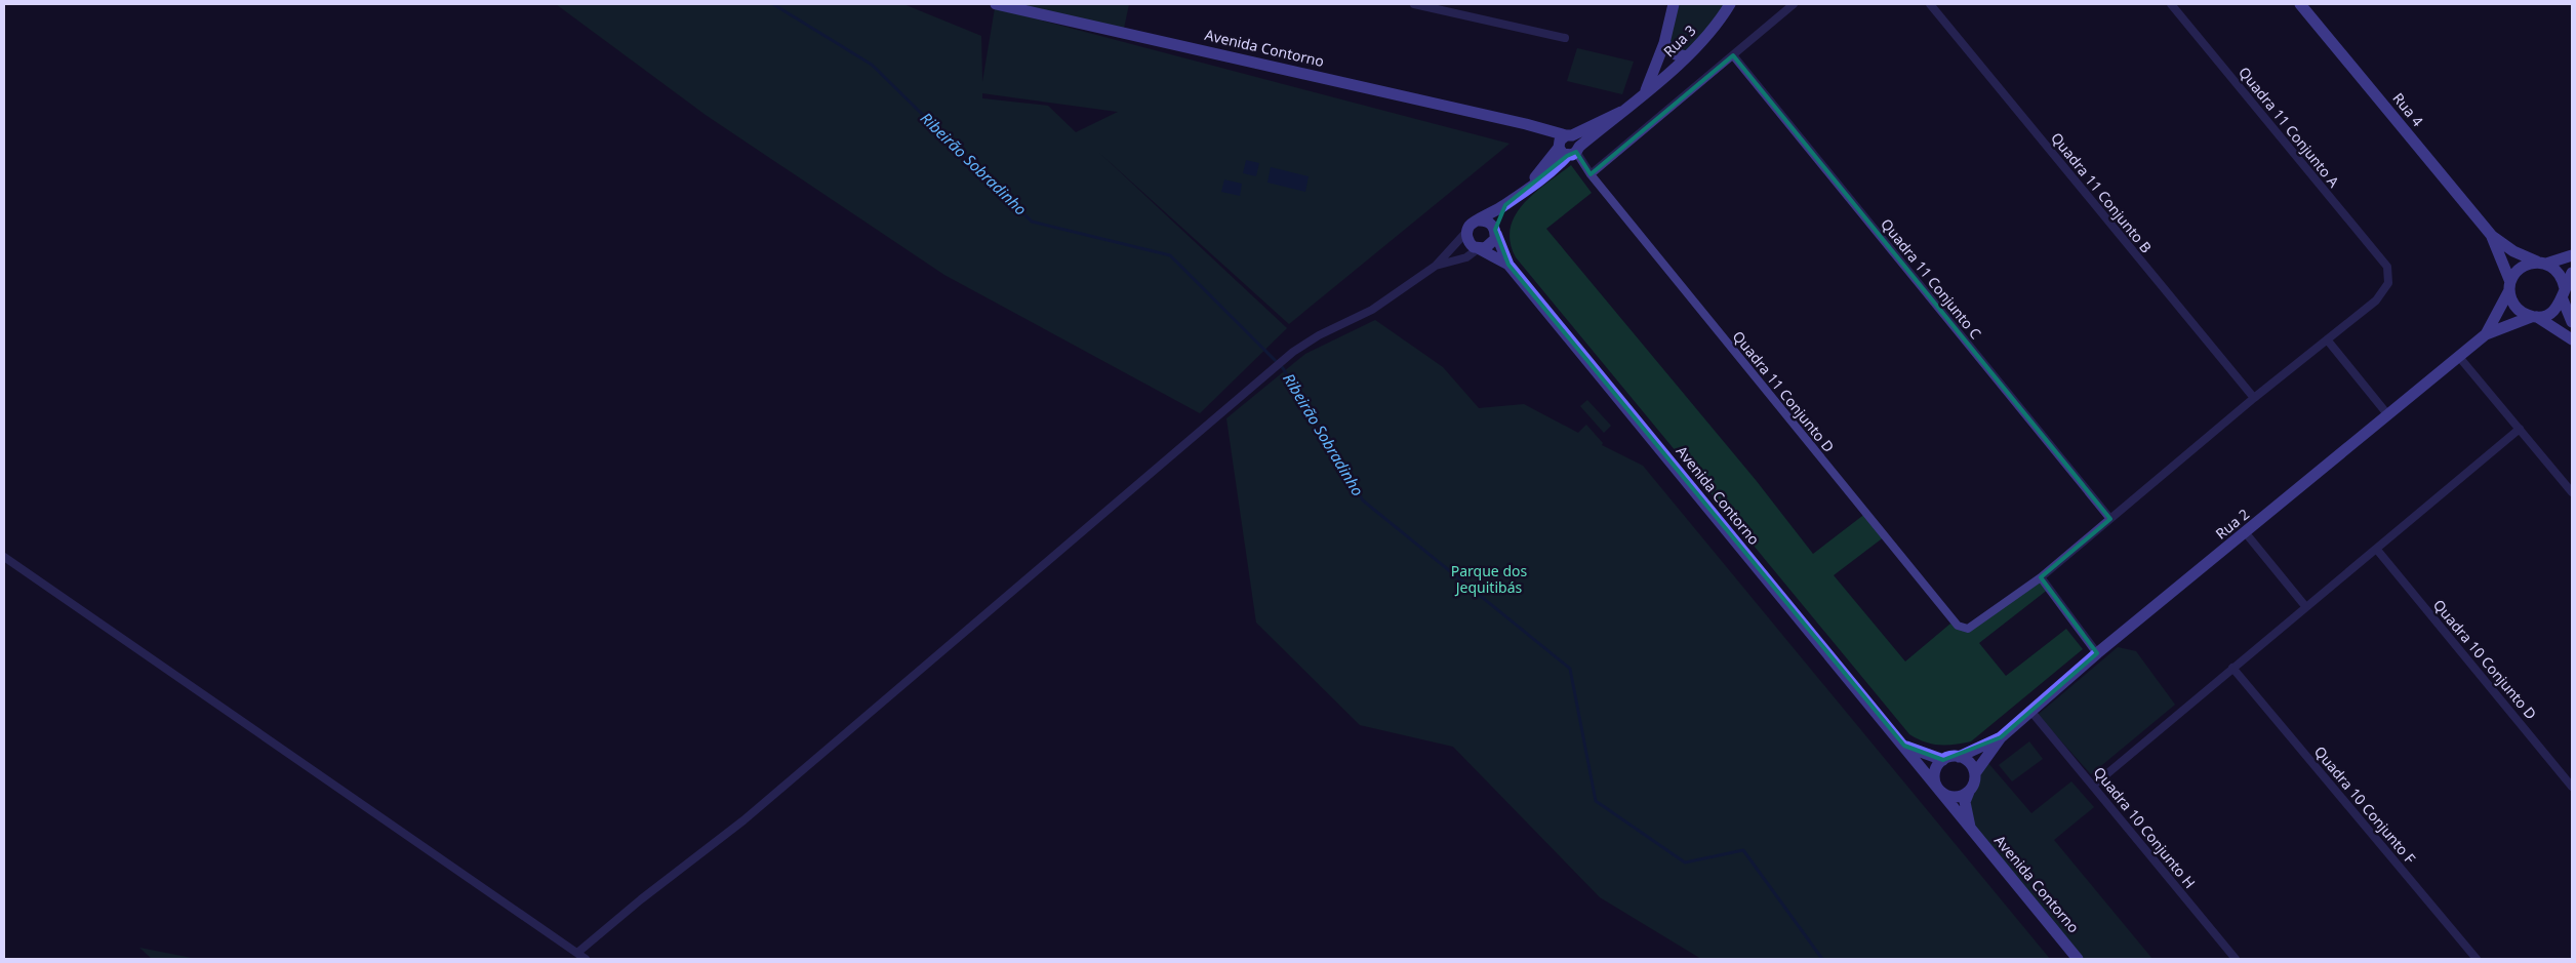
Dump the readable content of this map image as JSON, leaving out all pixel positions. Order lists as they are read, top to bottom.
{
  "streets": {
    "street": [
      "Rua 3",
      "Avenida Contorno",
      "Rua 4",
      "Quadra 11 Conjunto A",
      "Quadra 11 Conjunto B",
      "Quadra 11 Conjunto C",
      "Quadra 11 Conjunto D",
      "Rua 2",
      "Quadra 10 Conjunto D",
      "Quadra 10 Conjunto F",
      "Quadra 10 Conjunto H"
    ]
  },
  "crossings": [
    ["Rua 3", "Avenida Contorno"],
    ["Rua 3", "Quadra 11 Conjunto D"],
    ["Avenida Contorno", "Quadra 11 Conjunto D"],
    ["Avenida Contorno", "Rua 2"],
    ["Rua 2", "Quadra 10 Conjunto H"]
  ],
  "water": ["Ribeirão Sobradinho"],
  "parks": ["Parque dos Jequitibás"]
}
